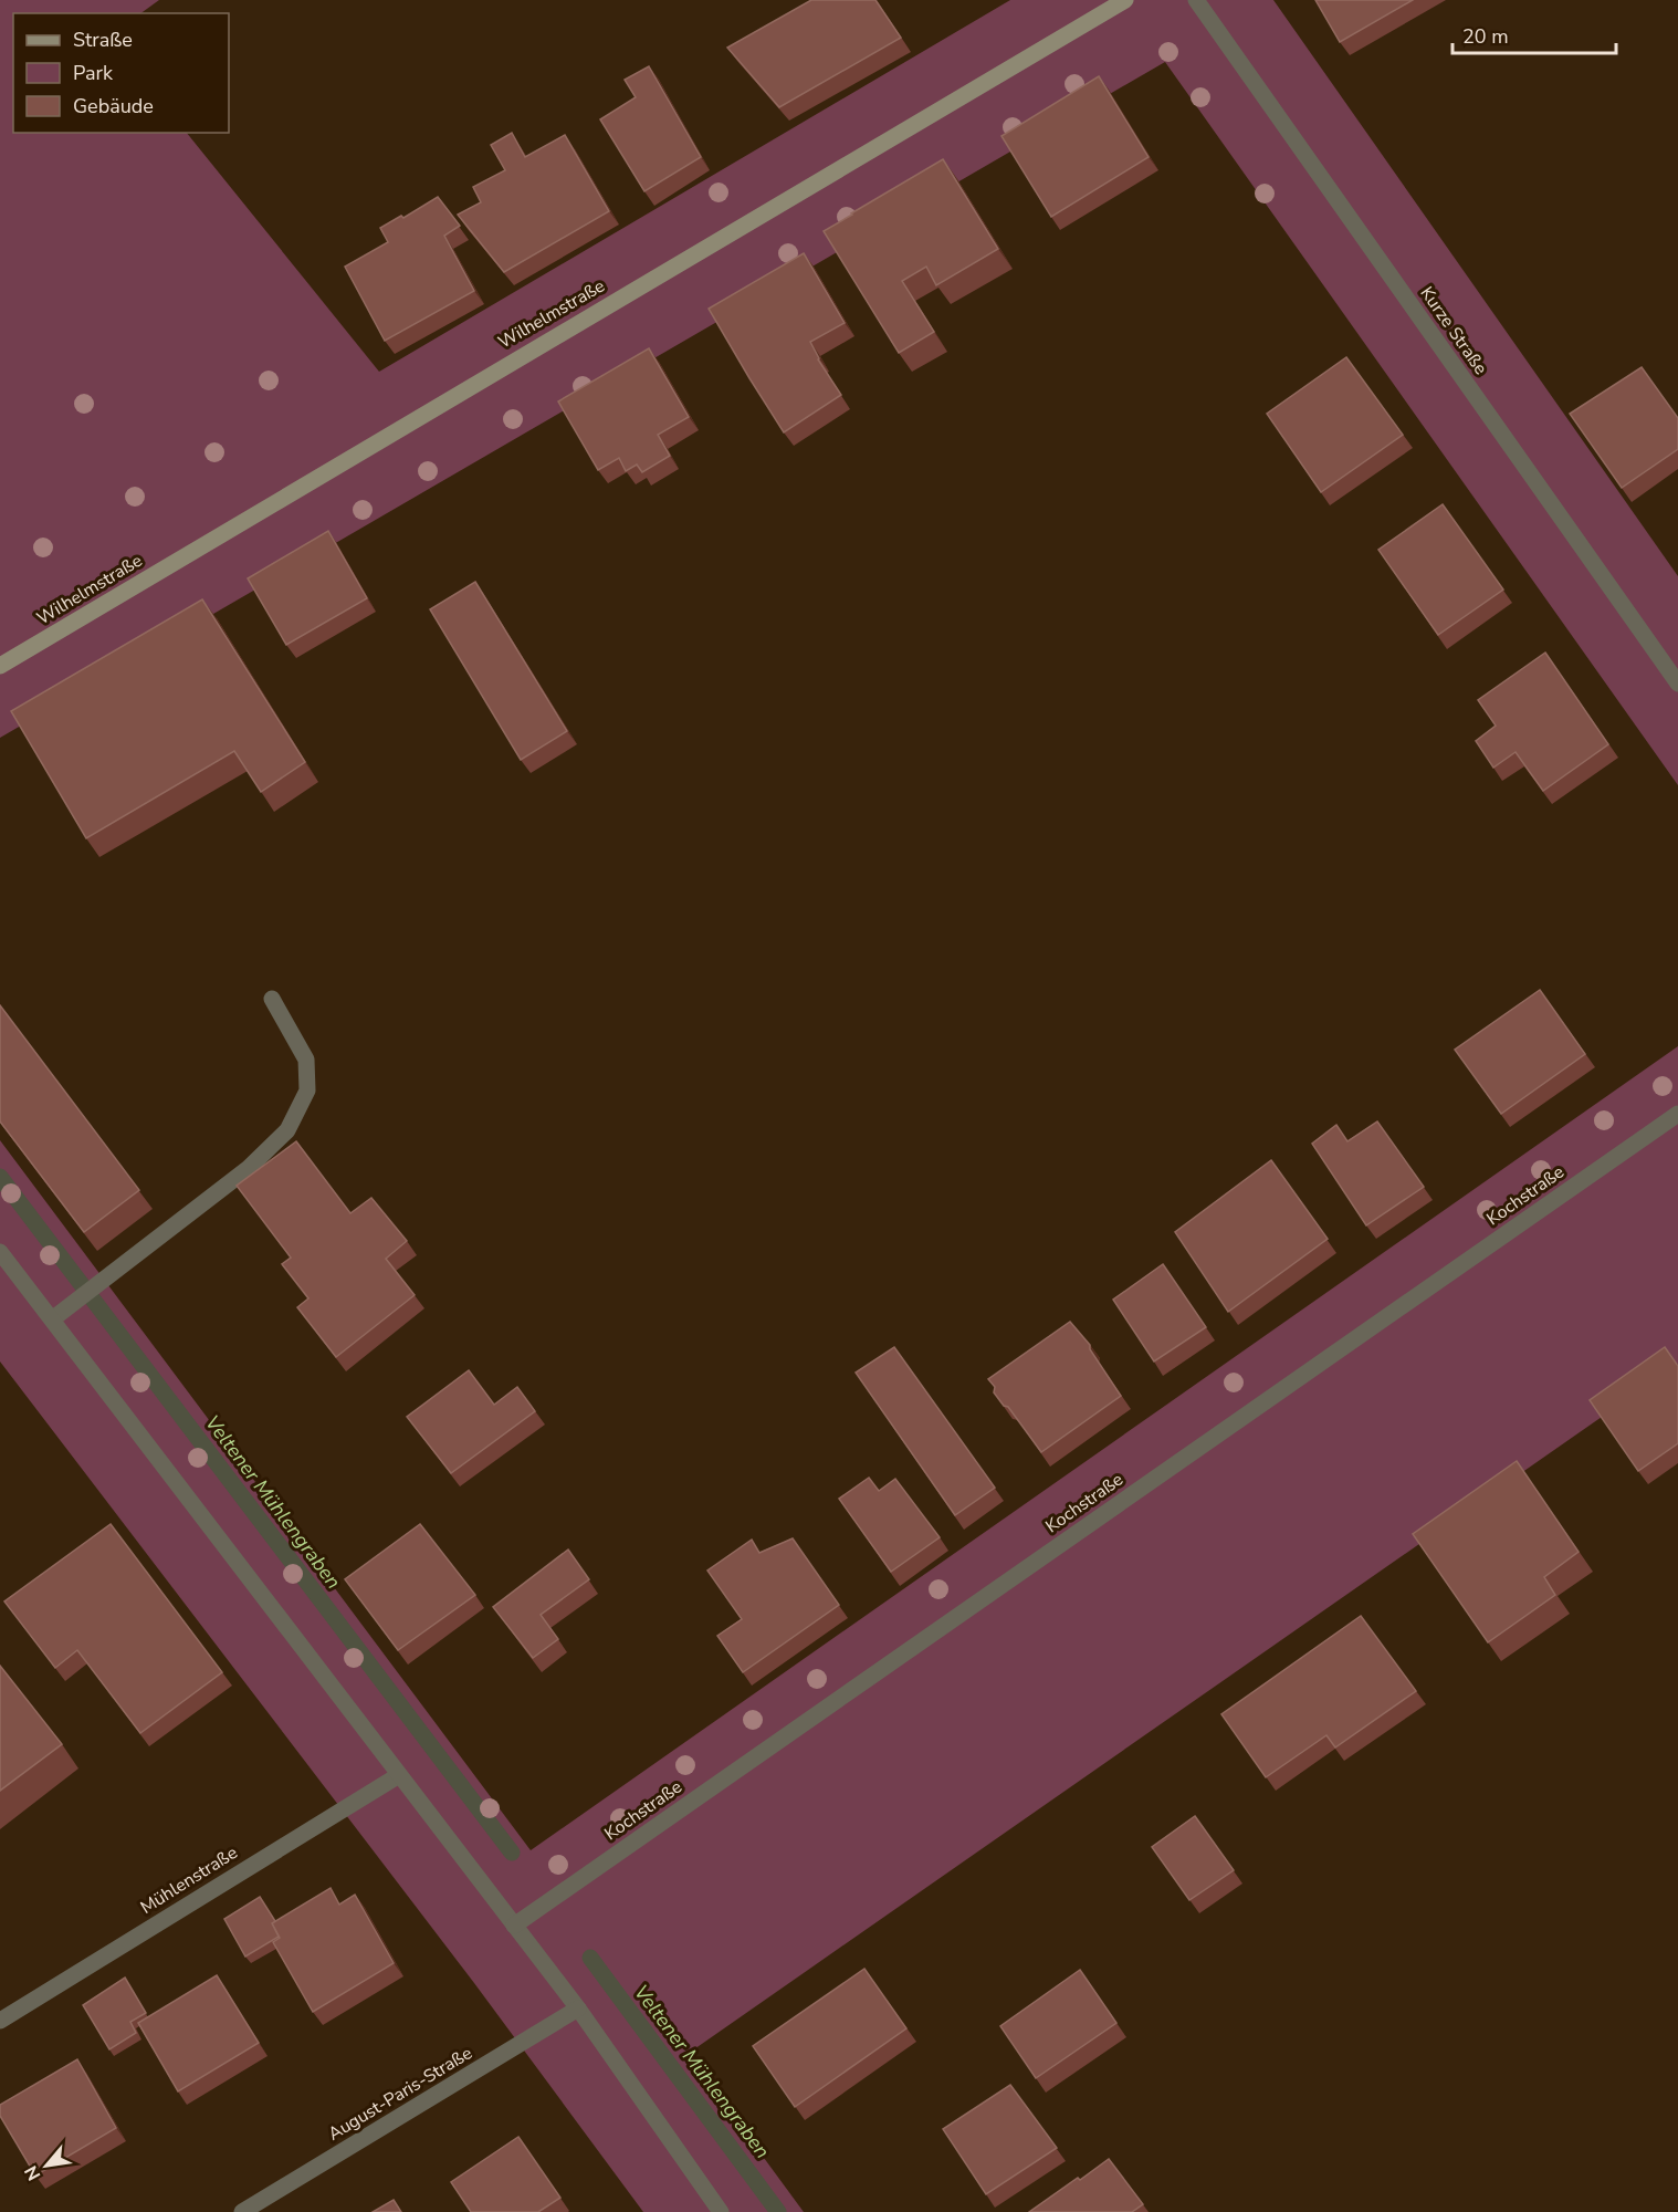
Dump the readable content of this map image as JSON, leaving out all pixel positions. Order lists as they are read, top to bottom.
{
  "streets": {
    "street": [
      "Wilhelmstraße",
      "Kurze Straße",
      "Kochstraße",
      "Mühlenstraße",
      "August-Paris-Straße"
    ]
  },
  "water": ["Veltener Mühlengraben"],
  "legend": ["Straße", "Park", "Gebäude"],
  "scale_bar": "20 m",
  "north": "bottom left"
}
